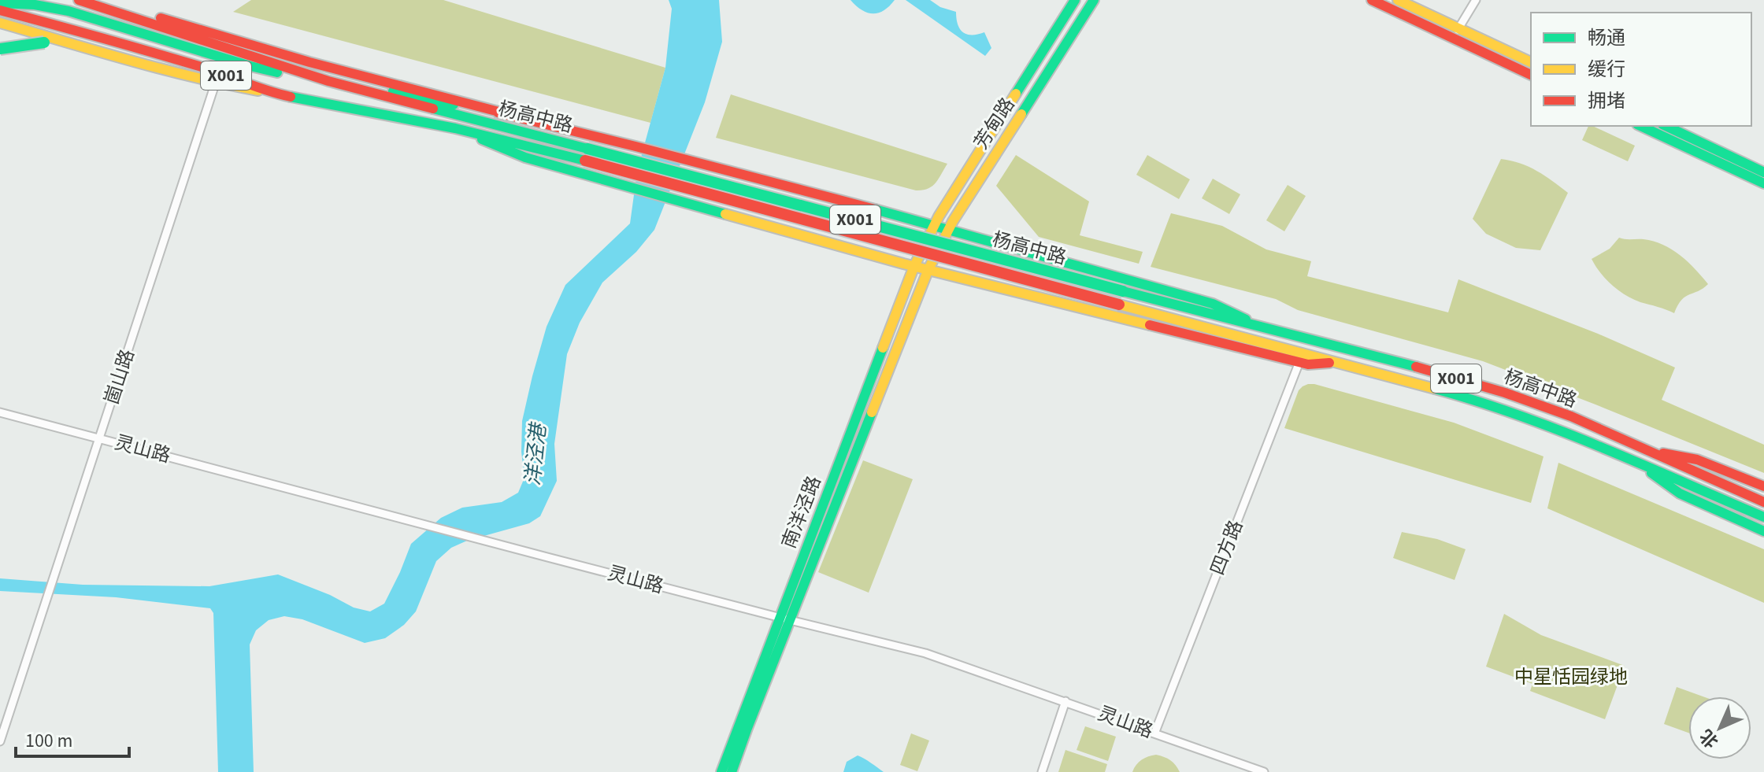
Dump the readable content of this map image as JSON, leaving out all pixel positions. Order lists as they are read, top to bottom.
{
  "streets": {
    "main road": [
      "X001",
      "杨高中路",
      "芳甸路",
      "南洋泾路"
    ],
    "street": ["崮山路", "灵山路", "四方路"]
  },
  "crossings": [
    ["X001", "杨高中路"],
    ["X001", "芳甸路"],
    ["X001", "崮山路"],
    ["杨高中路", "芳甸路"],
    ["杨高中路", "南洋泾路"],
    ["杨高中路", "四方路"],
    ["芳甸路", "南洋泾路"],
    ["崮山路", "灵山路"],
    ["灵山路", "南洋泾路"],
    ["灵山路", "四方路"]
  ],
  "water": ["洋泾港"],
  "parks": ["中星恬园绿地"],
  "legend": ["畅通", "缓行", "拥堵"],
  "scale_bar": "100 m",
  "north": "bottom left"
}
